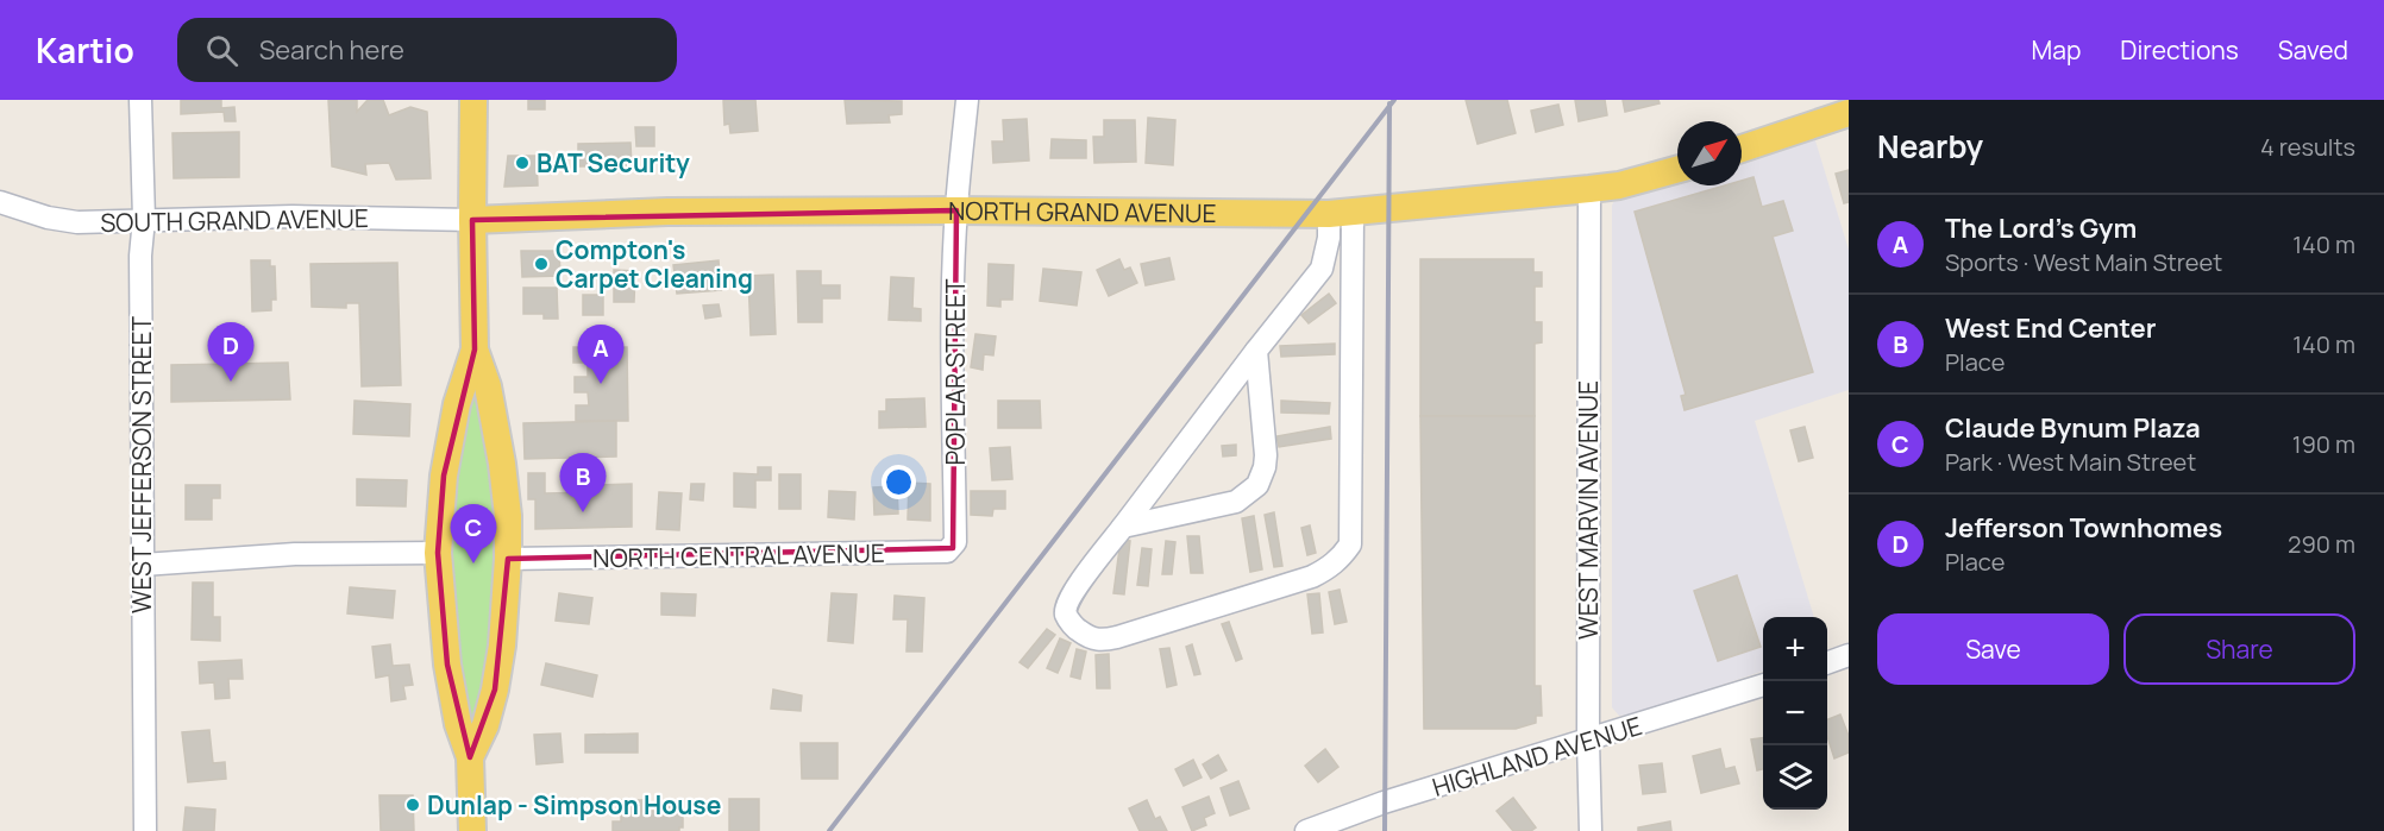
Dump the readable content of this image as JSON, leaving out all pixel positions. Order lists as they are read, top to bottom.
{
  "streets": {
    "main road": ["NORTH GRAND AVENUE"],
    "street": [
      "SOUTH GRAND AVENUE",
      "POPLAR STREET",
      "WEST JEFFERSON STREET",
      "WEST MARVIN AVENUE",
      "NORTH CENTRAL AVENUE",
      "HIGHLAND AVENUE"
    ]
  },
  "crossings": [
    ["NORTH GRAND AVENUE", "SOUTH GRAND AVENUE"],
    ["NORTH GRAND AVENUE", "POPLAR STREET"],
    ["NORTH GRAND AVENUE", "WEST MARVIN AVENUE"],
    ["SOUTH GRAND AVENUE", "WEST JEFFERSON STREET"],
    ["POPLAR STREET", "NORTH CENTRAL AVENUE"],
    ["WEST MARVIN AVENUE", "HIGHLAND AVENUE"]
  ],
  "places": ["BAT Security", "Compton's Carpet Cleaning", "Dunlap - Simpson House"],
  "north": "top right",
  "page": {
    "header": "Kartio",
    "search": "Search here",
    "nav": ["Map", "Directions", "Saved"],
    "heading": ["Nearby", "4 results"],
    "list": [
      {
        "mark": "A",
        "name": "The Lord's Gym",
        "note": "Sports · West Main Street",
        "value": "140 m"
      },
      {
        "mark": "B",
        "name": "West End Center",
        "note": "Place",
        "value": "140 m"
      },
      {
        "mark": "C",
        "name": "Claude Bynum Plaza",
        "note": "Park · West Main Street",
        "value": "190 m"
      },
      {
        "mark": "D",
        "name": "Jefferson Townhomes",
        "note": "Place",
        "value": "290 m"
      }
    ],
    "pins": [
      "D",
      "A",
      "B",
      "C"
    ],
    "buttons": ["Save", "Share"],
    "map_buttons": ["+", "−"]
  }
}
